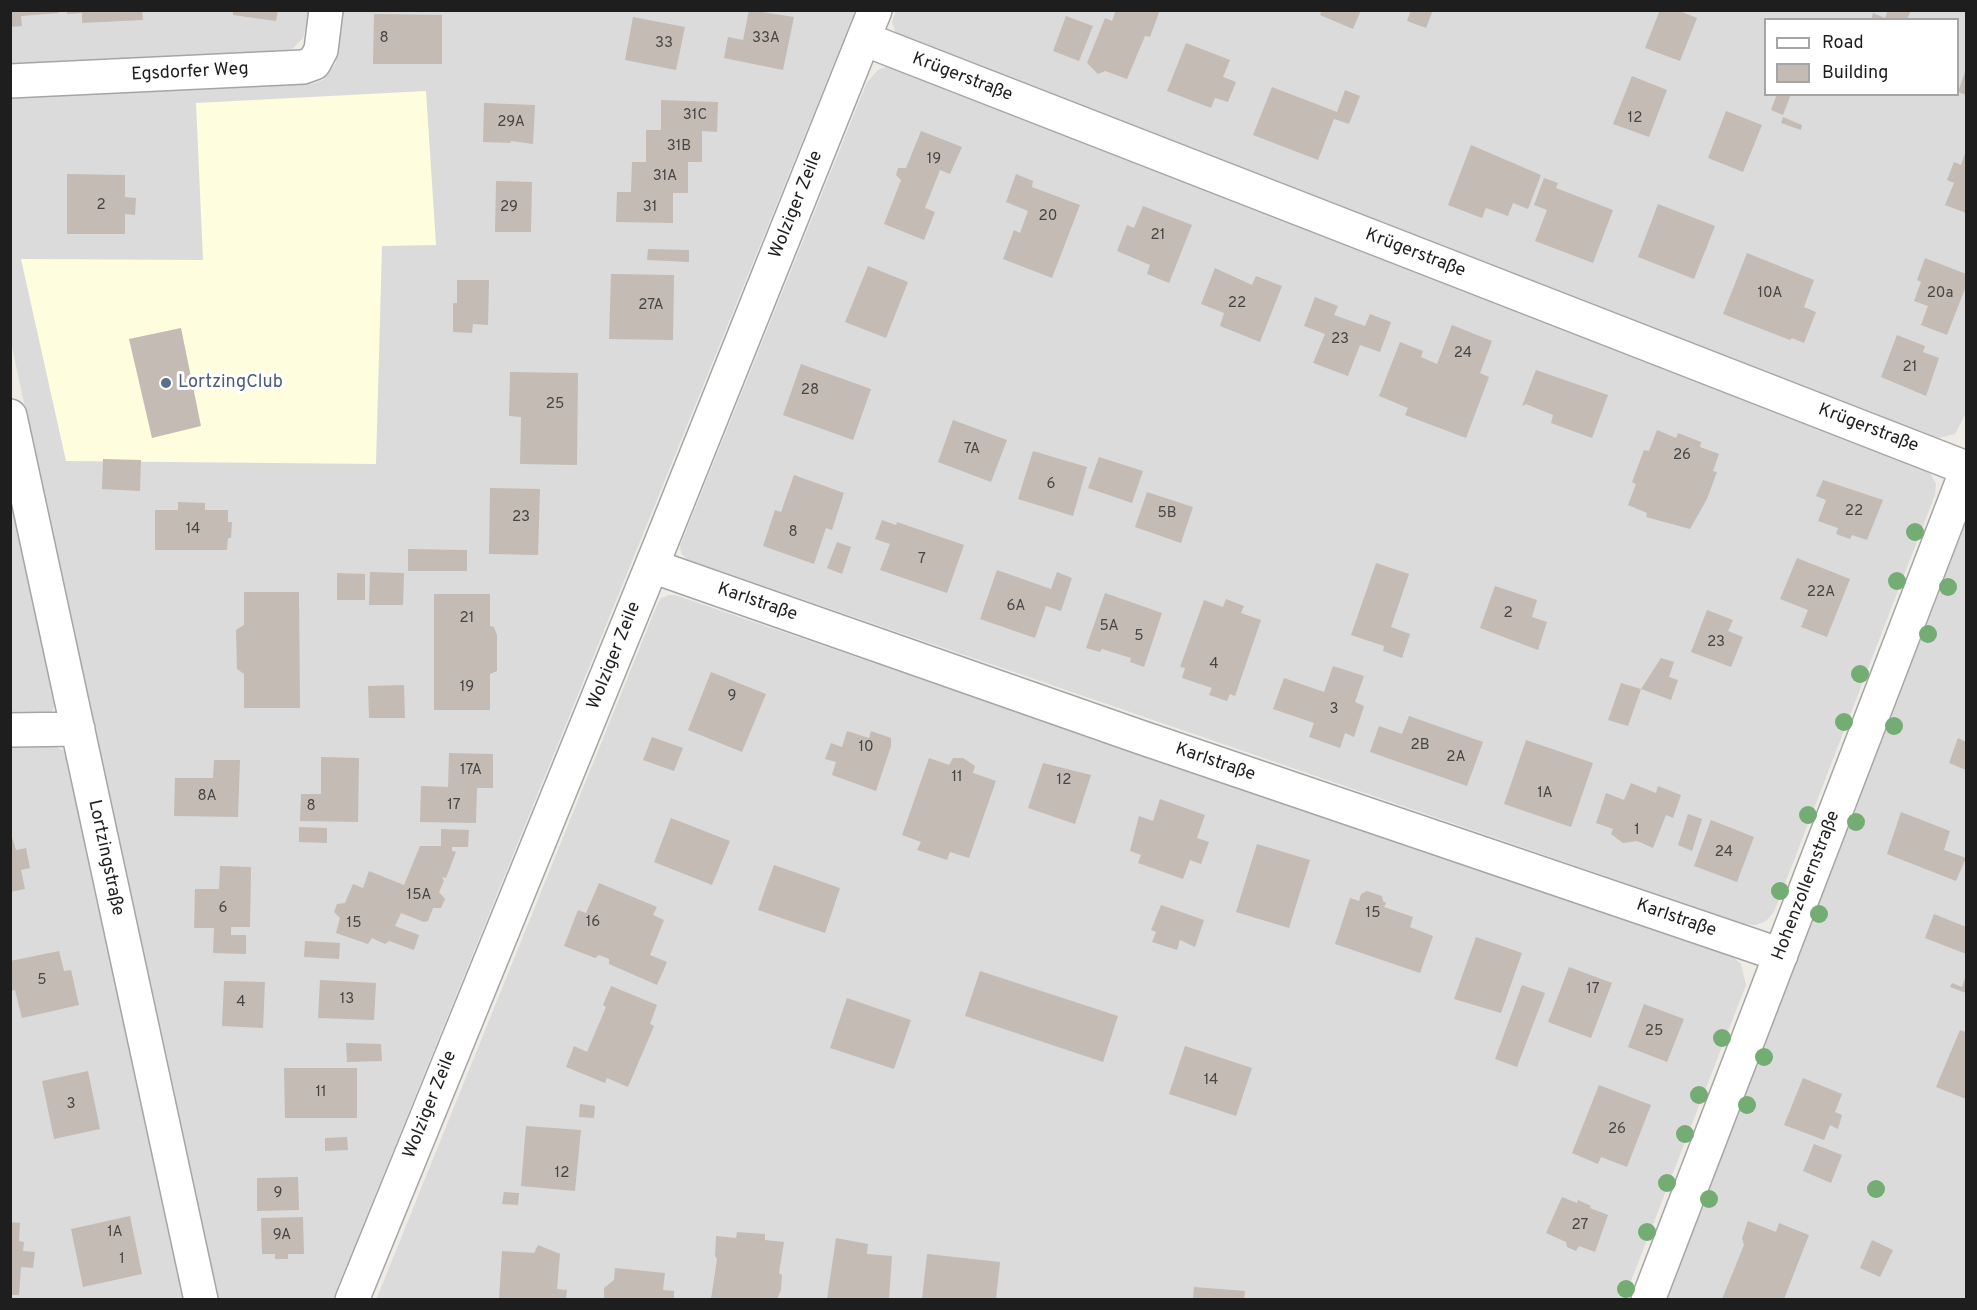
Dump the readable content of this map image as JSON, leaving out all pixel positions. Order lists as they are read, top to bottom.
{
  "streets": {
    "street": [
      "Egsdorfer Weg",
      "Krügerstraße",
      "Wolziger Zeile",
      "Karlstraße",
      "Lortzingstraße",
      "Hohenzollernstraße"
    ]
  },
  "crossings": [
    ["Krügerstraße", "Wolziger Zeile"],
    ["Wolziger Zeile", "Karlstraße"],
    ["Karlstraße", "Hohenzollernstraße"]
  ],
  "places": ["LortzingClub"],
  "house_numbers": [
    "8",
    "33A",
    "33",
    "31C",
    "12",
    "29A",
    "31B",
    "19",
    "31A",
    "2",
    "29",
    "31",
    "20",
    "21",
    "10A",
    "20a",
    "22",
    "27A",
    "23",
    "24",
    "21",
    "28",
    "25",
    "7A",
    "26",
    "6",
    "22",
    "5B",
    "23",
    "14",
    "8",
    "7",
    "22A",
    "6A",
    "2",
    "21",
    "5A",
    "5",
    "23",
    "4",
    "19",
    "9",
    "3",
    "2B",
    "10",
    "2A",
    "17A",
    "11",
    "12",
    "1A",
    "8A",
    "17",
    "8",
    "1",
    "24",
    "15A",
    "6",
    "15",
    "16",
    "15",
    "5",
    "17",
    "13",
    "4",
    "25",
    "14",
    "11",
    "3",
    "26",
    "12",
    "9",
    "27",
    "1A",
    "9A",
    "1"
  ],
  "legend": ["Road", "Building"]
}
